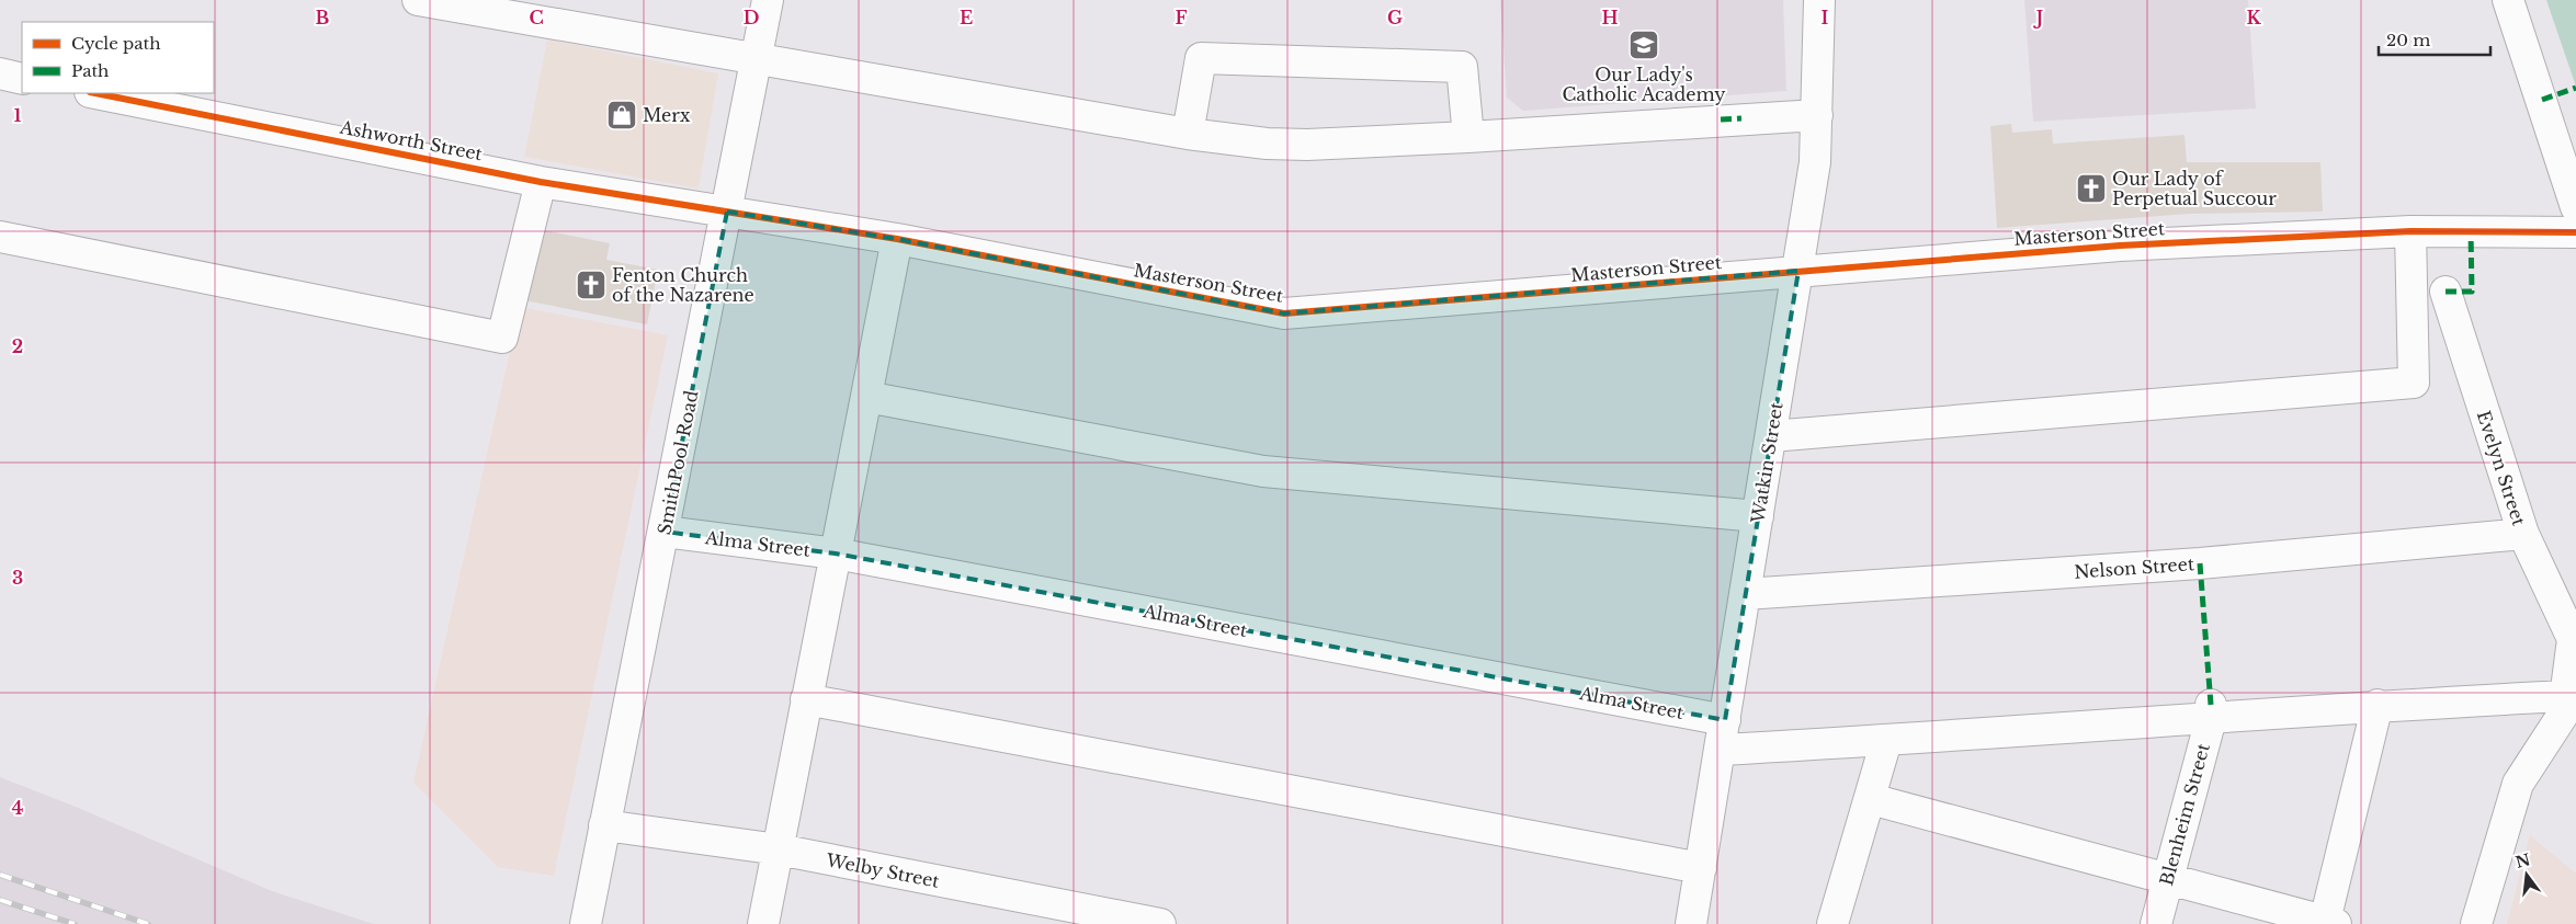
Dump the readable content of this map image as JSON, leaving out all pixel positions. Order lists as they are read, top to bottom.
{
  "streets": {
    "street": [
      "Ashworth Street",
      "Masterson Street",
      "SmithPool Road",
      "Watkin Street",
      "Evelyn Street",
      "Alma Street",
      "Nelson Street",
      "Blenheim Street",
      "Welby Street"
    ]
  },
  "crossings": [
    ["Ashworth Street", "Masterson Street"],
    ["Ashworth Street", "SmithPool Road"],
    ["Masterson Street", "SmithPool Road"],
    ["Masterson Street", "Watkin Street"],
    ["SmithPool Road", "Alma Street"],
    ["SmithPool Road", "Welby Street"],
    ["Watkin Street", "Alma Street"],
    ["Watkin Street", "Nelson Street"],
    ["Evelyn Street", "Nelson Street"]
  ],
  "places": {
    "school or university": ["Our Lady's Catholic Academy"],
    "shop": ["Merx"],
    "church": ["Our Lady of Perpetual Succour", "Fenton Church of the Nazarene"]
  },
  "legend": ["Cycle path", "Path"],
  "scale_bar": "20 m",
  "north": "top",
  "grid": {
    "columns": [
      "B",
      "C",
      "D",
      "E",
      "F",
      "G",
      "H",
      "I",
      "J",
      "K"
    ],
    "rows": [
      "1",
      "2",
      "3",
      "4"
    ]
  }
}
